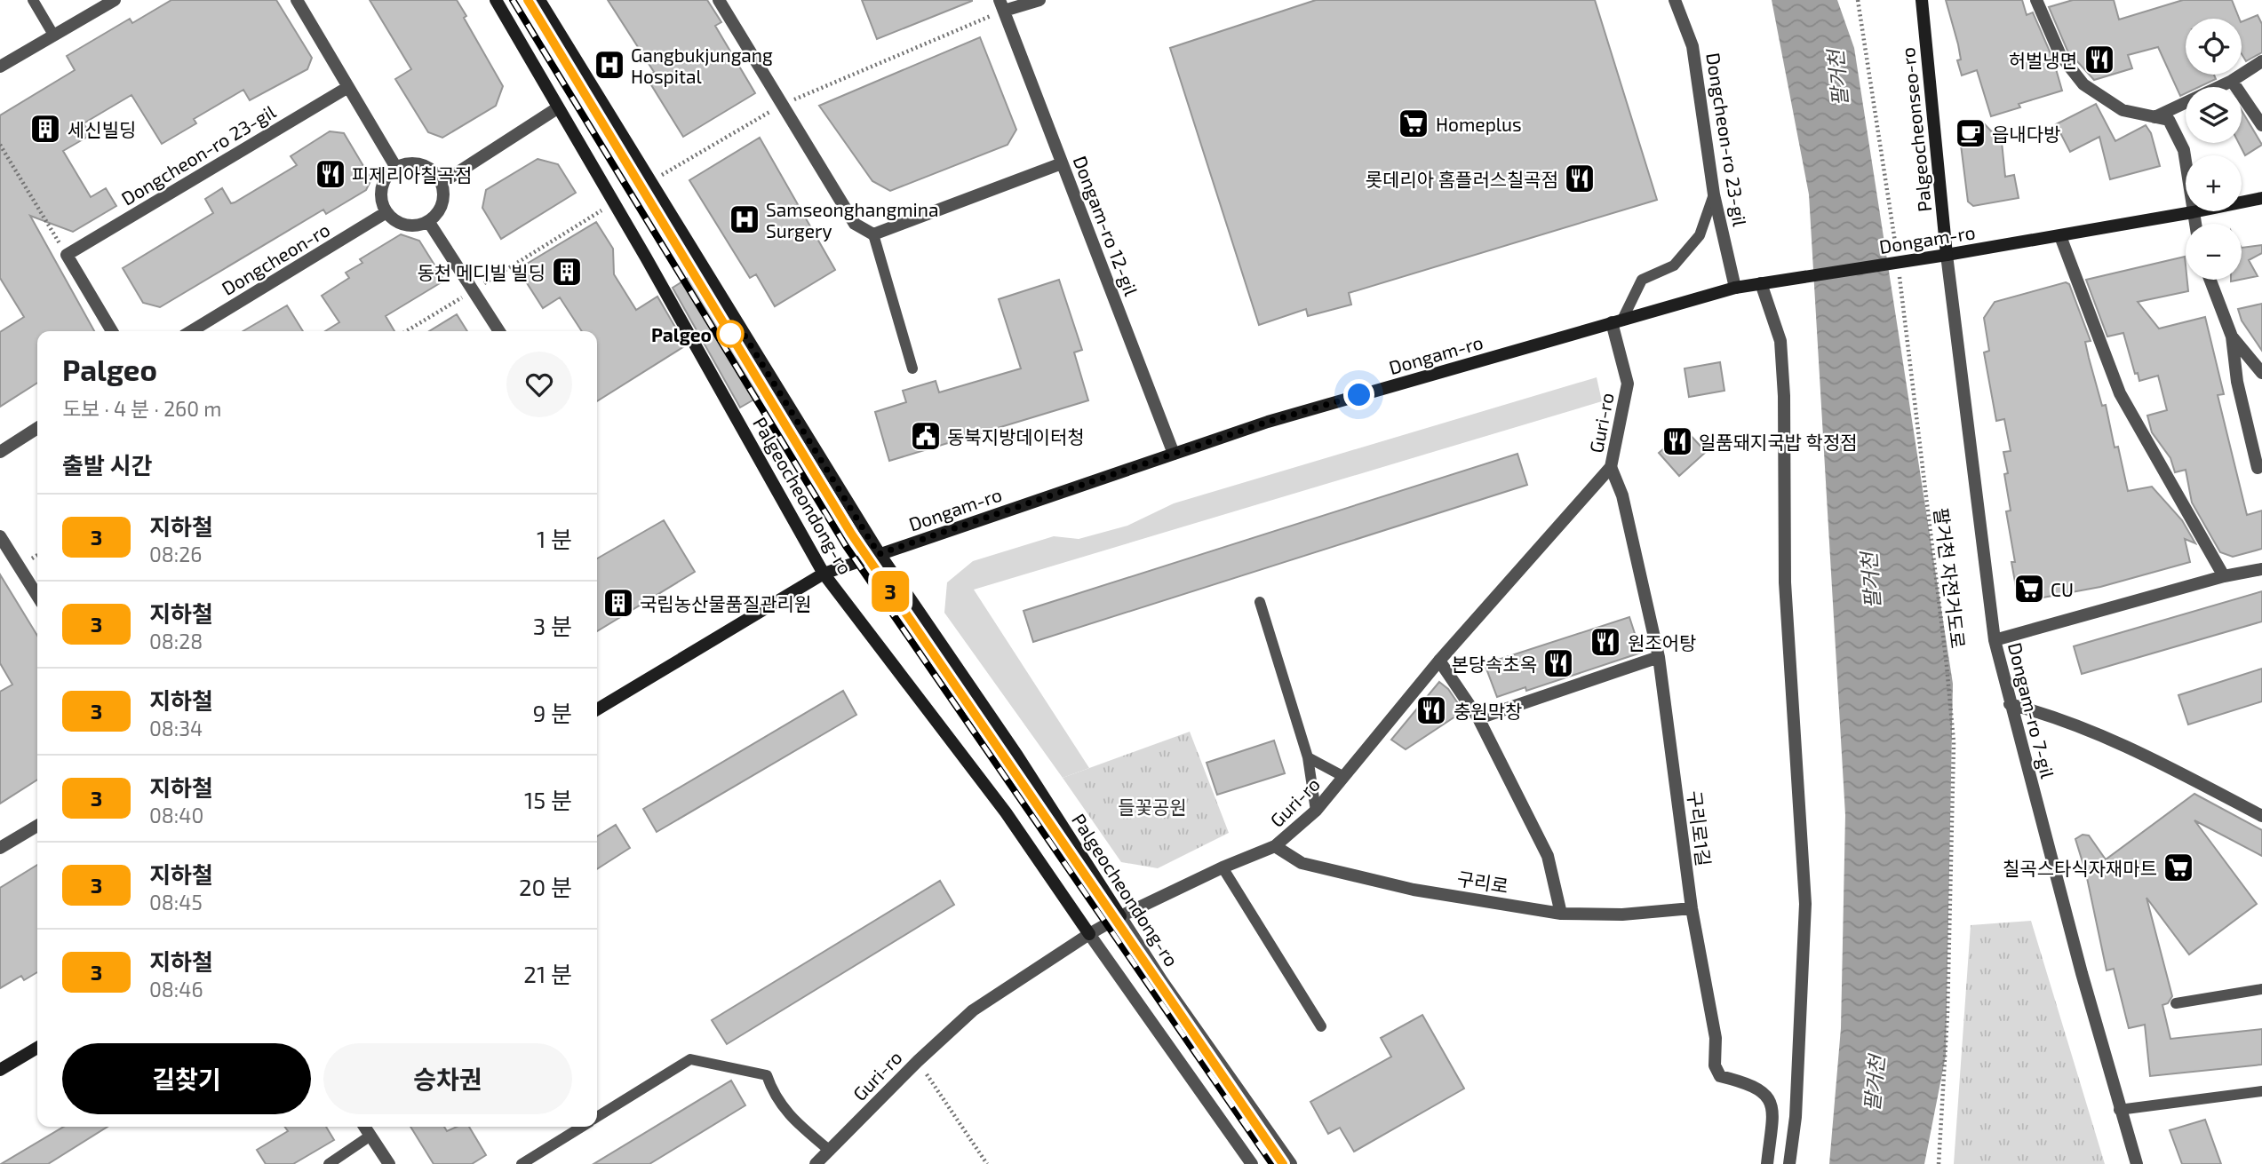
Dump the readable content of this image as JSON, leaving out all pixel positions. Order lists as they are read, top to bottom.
{
  "streets": {
    "main road": ["Palgeocheonseo-ro", "Dongam-ro", "Palgeocheondong-ro"],
    "street": [
      "Dongcheon-ro 23-gil",
      "Dongam-ro 12-gil",
      "Dongcheon-ro",
      "Guri-ro",
      "Dongam-ro 7-gil",
      "구리로1길",
      "구리로"
    ],
    "path": ["팔거천 자전거도로"]
  },
  "crossings": [
    ["Palgeocheonseo-ro", "Dongam-ro"],
    ["Palgeocheonseo-ro", "Dongam-ro 7-gil"],
    ["Dongcheon-ro 23-gil", "Dongam-ro"],
    ["Dongam-ro 12-gil", "Dongam-ro"],
    ["Dongam-ro", "Guri-ro"],
    ["Dongam-ro", "Palgeocheondong-ro"],
    ["Dongam-ro", "Dongam-ro 7-gil"],
    ["Guri-ro", "Palgeocheondong-ro"],
    ["Guri-ro", "구리로1길"],
    ["Guri-ro", "구리로"],
    ["구리로1길", "구리로"]
  ],
  "water": ["팔거천"],
  "parks": ["들꽃공원"],
  "places": {
    "restaurant": [
      "허벌냉면",
      "피제리아칠곡점",
      "롯데리아 홈플러스칠곡점",
      "일품돼지국밥 학정점",
      "원조어탕",
      "본당속초옥",
      "충원막창"
    ],
    "hospital": ["Gangbukjungang Hospital", "Samseonghangmina Surgery"],
    "supermarket": ["Homeplus", "CU", "칠곡스타식자재마트"],
    "building": ["세신빌딩", "동천 메디빌 빌딩", "국립농산물품질관리원"],
    "cafe": ["읍내다방"],
    "other": ["Palgeo"],
    "public building": ["동북지방데이터청"]
  },
  "lines": ["metro line 3"],
  "page": {
    "on_map": "3",
    "map_buttons": ["+", "−"],
    "heading": [
      ["Palgeo", "도보 · 4 분 · 260 m"],
      "출발 시간"
    ],
    "list": [
      {
        "mark": "3",
        "name": "지하철",
        "note": "08:26",
        "value": "1 분"
      },
      {
        "mark": "3",
        "name": "지하철",
        "note": "08:28",
        "value": "3 분"
      },
      {
        "mark": "3",
        "name": "지하철",
        "note": "08:34",
        "value": "9 분"
      },
      {
        "mark": "3",
        "name": "지하철",
        "note": "08:40",
        "value": "15 분"
      },
      {
        "mark": "3",
        "name": "지하철",
        "note": "08:45",
        "value": "20 분"
      },
      {
        "mark": "3",
        "name": "지하철",
        "note": "08:46",
        "value": "21 분"
      }
    ],
    "buttons": ["길찾기", "승차권"]
  }
}
